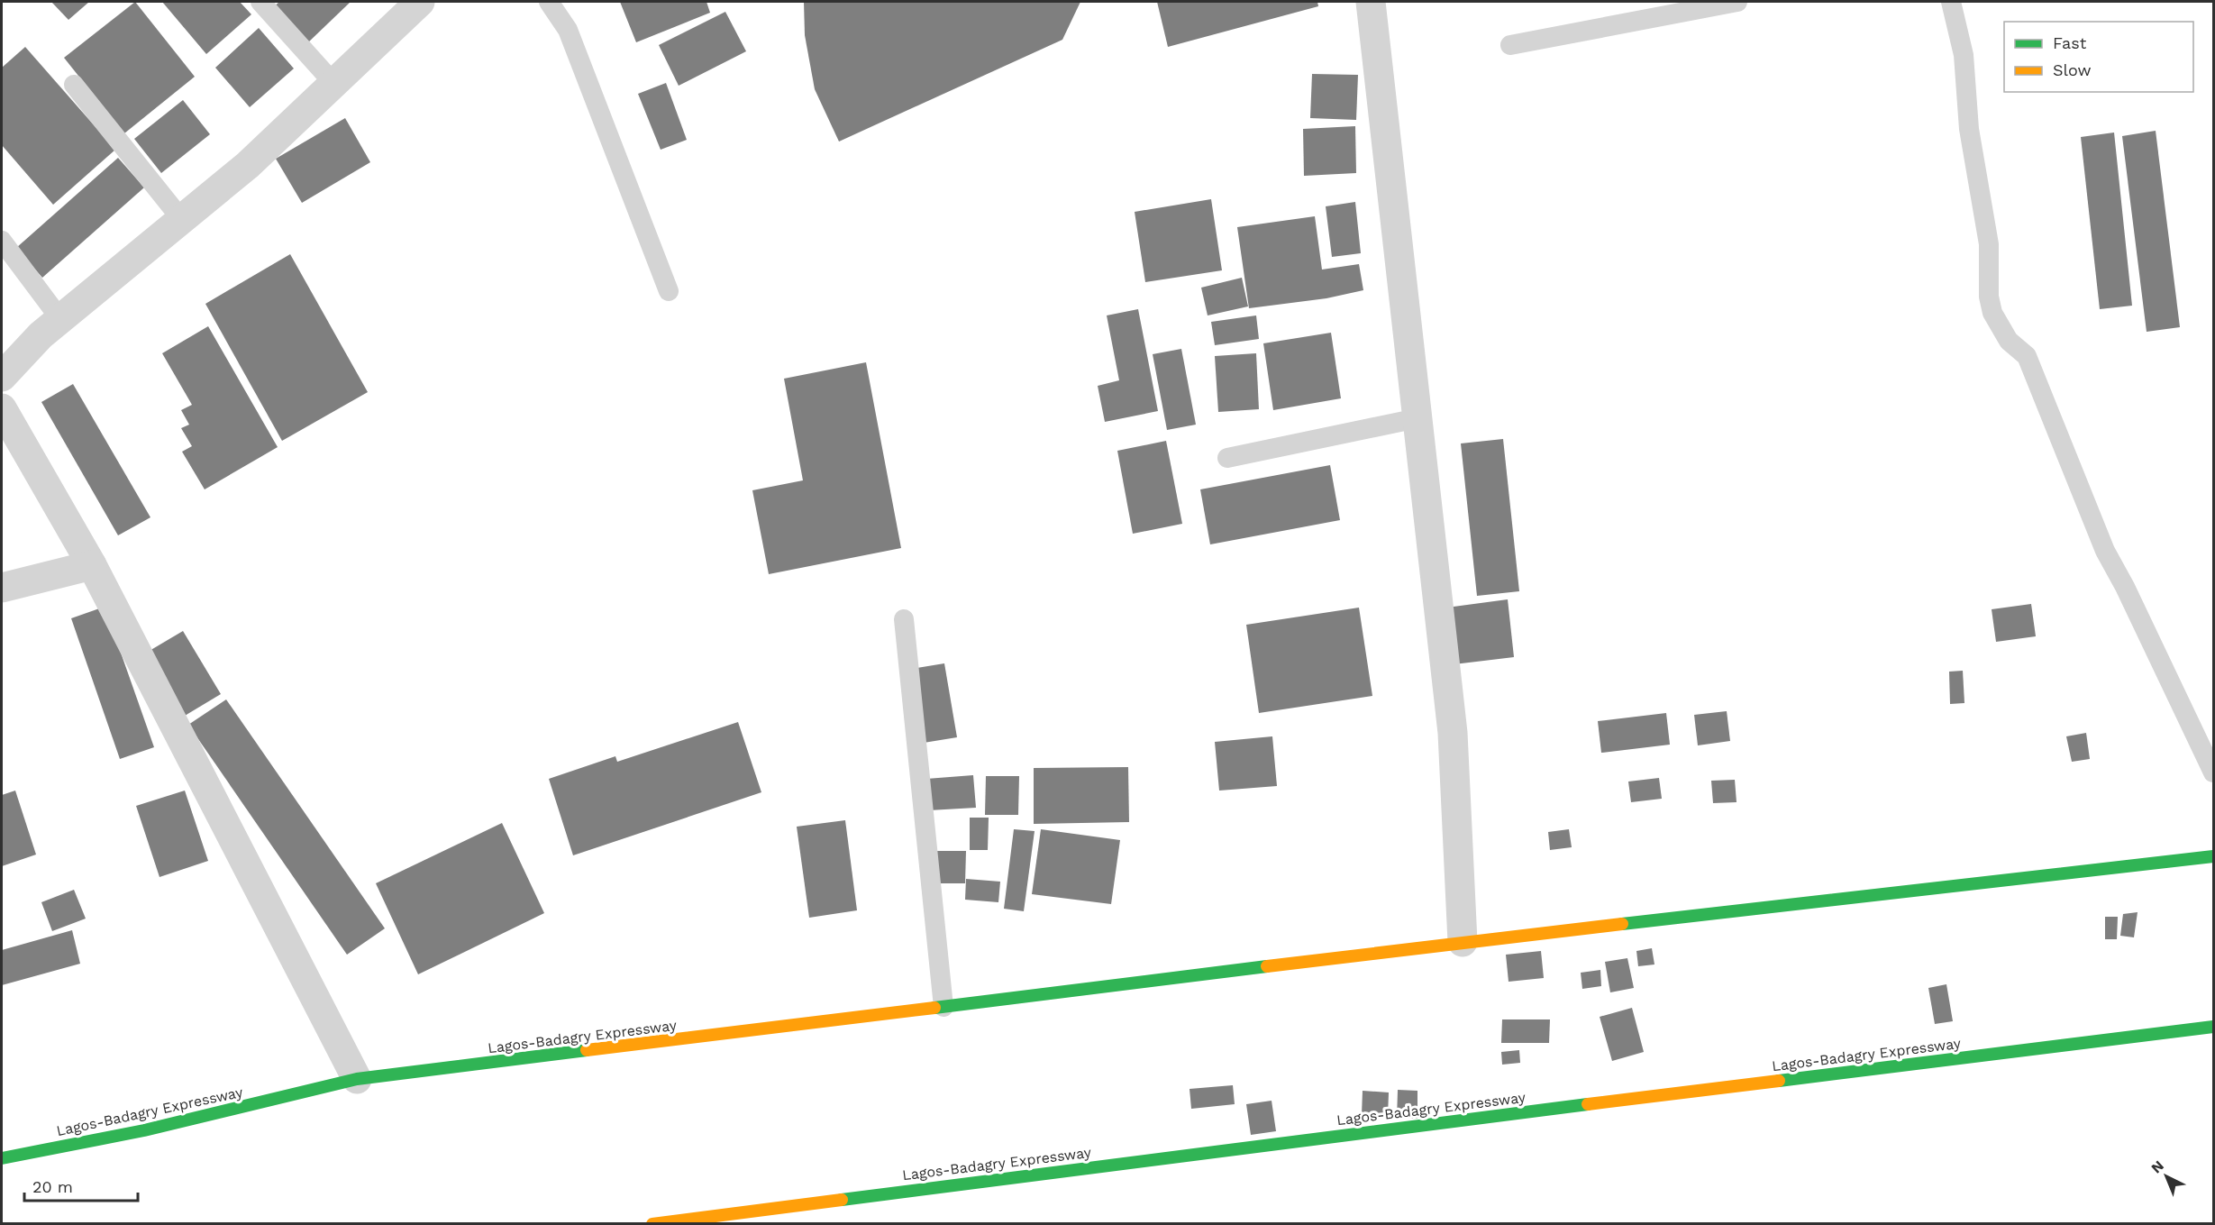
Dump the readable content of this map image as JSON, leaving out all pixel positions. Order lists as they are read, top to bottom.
{
  "streets": {
    "main road": ["Lagos-Badagry Expressway"]
  },
  "legend": ["Fast", "Slow"],
  "scale_bar": "20 m",
  "north": "top left"
}
